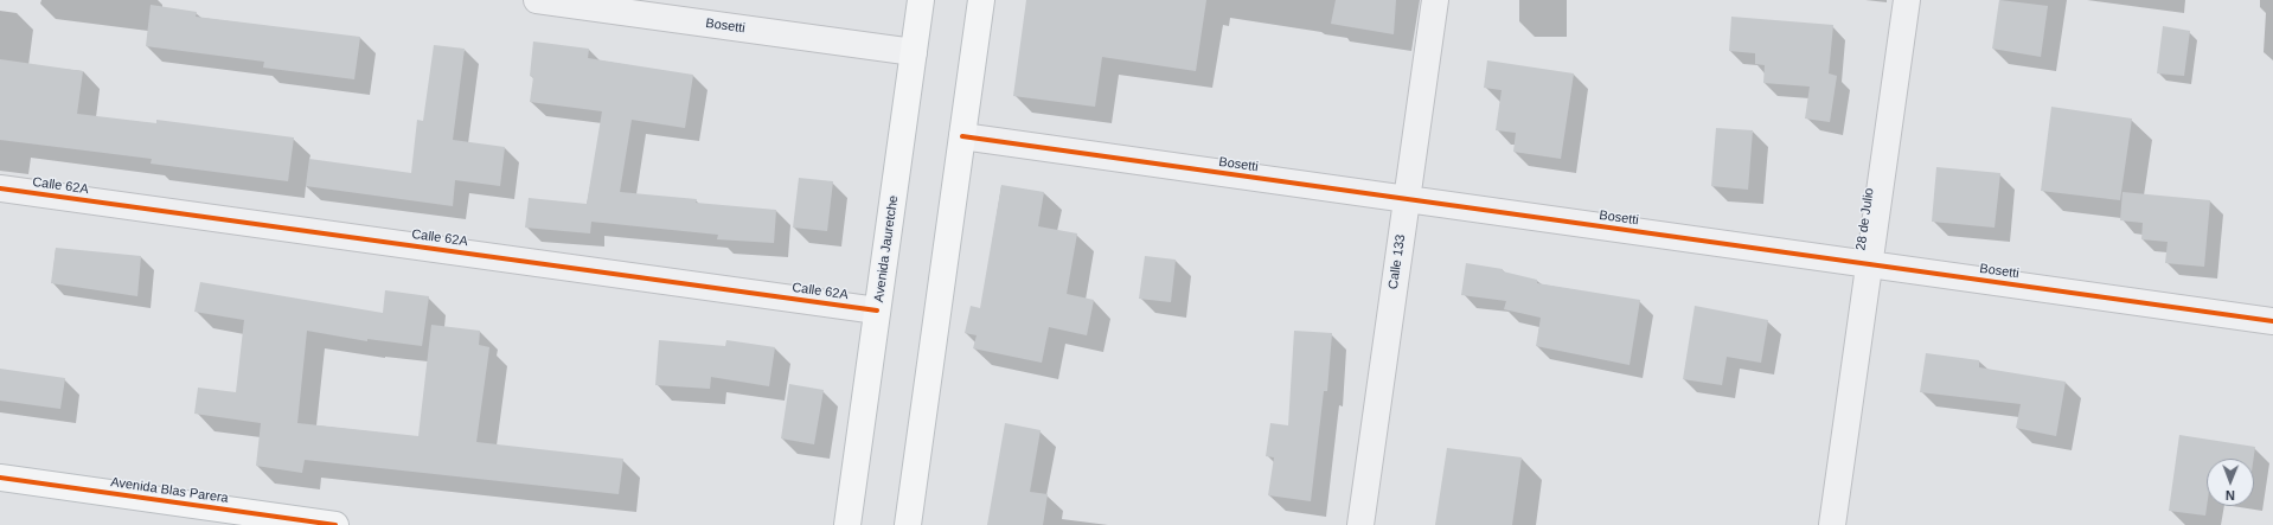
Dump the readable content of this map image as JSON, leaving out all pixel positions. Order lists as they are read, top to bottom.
{
  "streets": {
    "main road": ["Avenida Jauretche", "Avenida Blas Parera"],
    "street": [
      "Bosetti",
      "Calle 62A",
      "28 de Julio",
      "Calle 133"
    ]
  },
  "crossings": [
    ["Bosetti", "28 de Julio"],
    ["Bosetti", "Avenida Jauretche"],
    ["Bosetti", "Calle 133"],
    ["Calle 62A", "Avenida Jauretche"]
  ],
  "north": "bottom"
}
